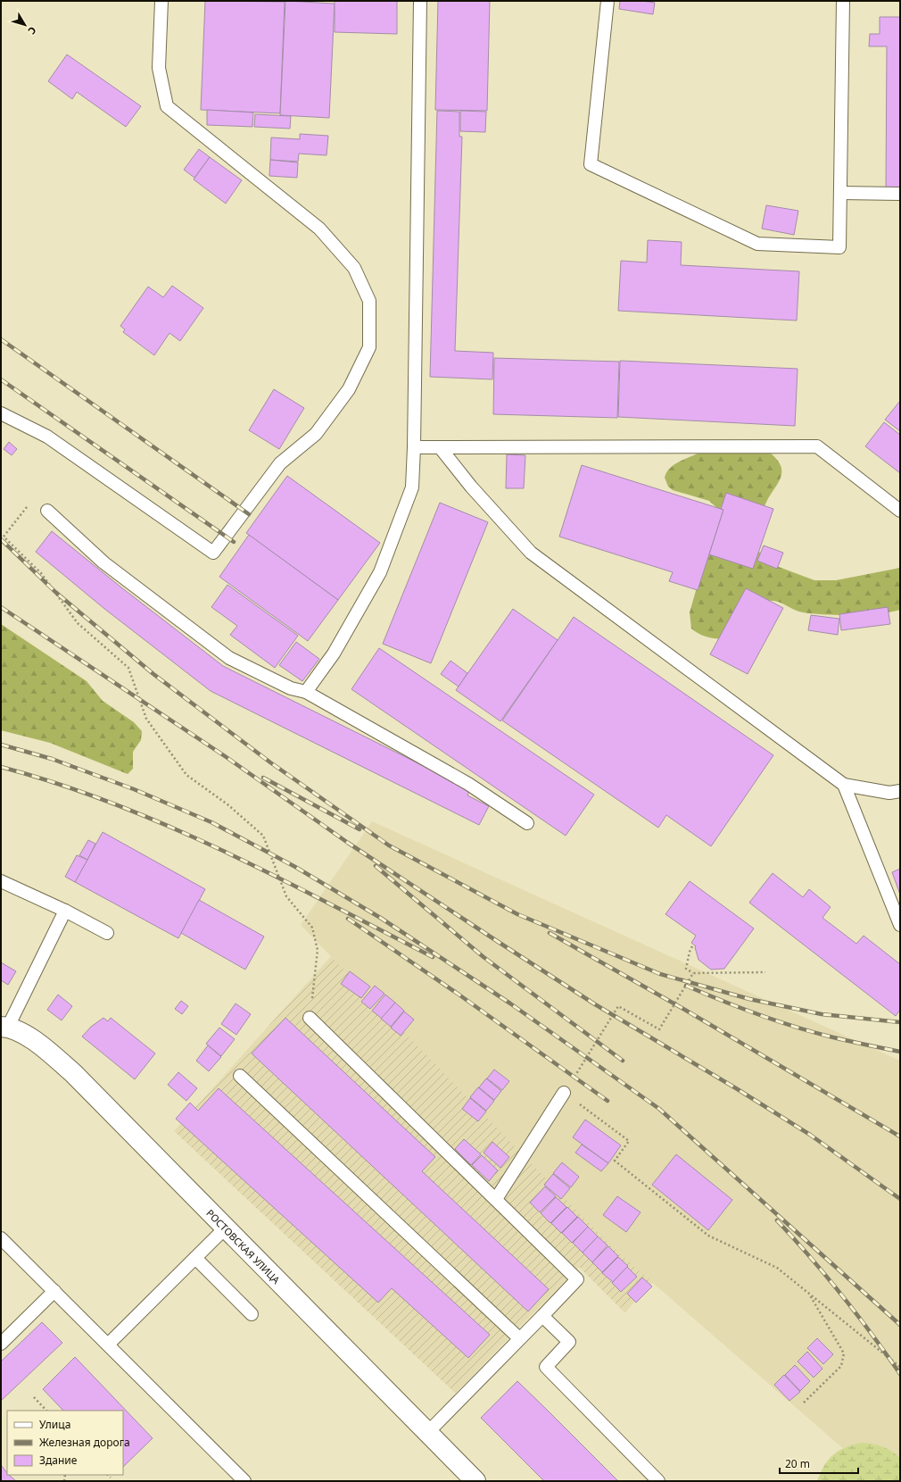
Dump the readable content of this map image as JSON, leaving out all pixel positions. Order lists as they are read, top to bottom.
{
  "streets": {
    "street": ["РОСТОВСКАЯ УЛИЦА"]
  },
  "legend": ["Улица", "Железная дорога", "Здание"],
  "scale_bar": "20 m",
  "north": "bottom right"
}
